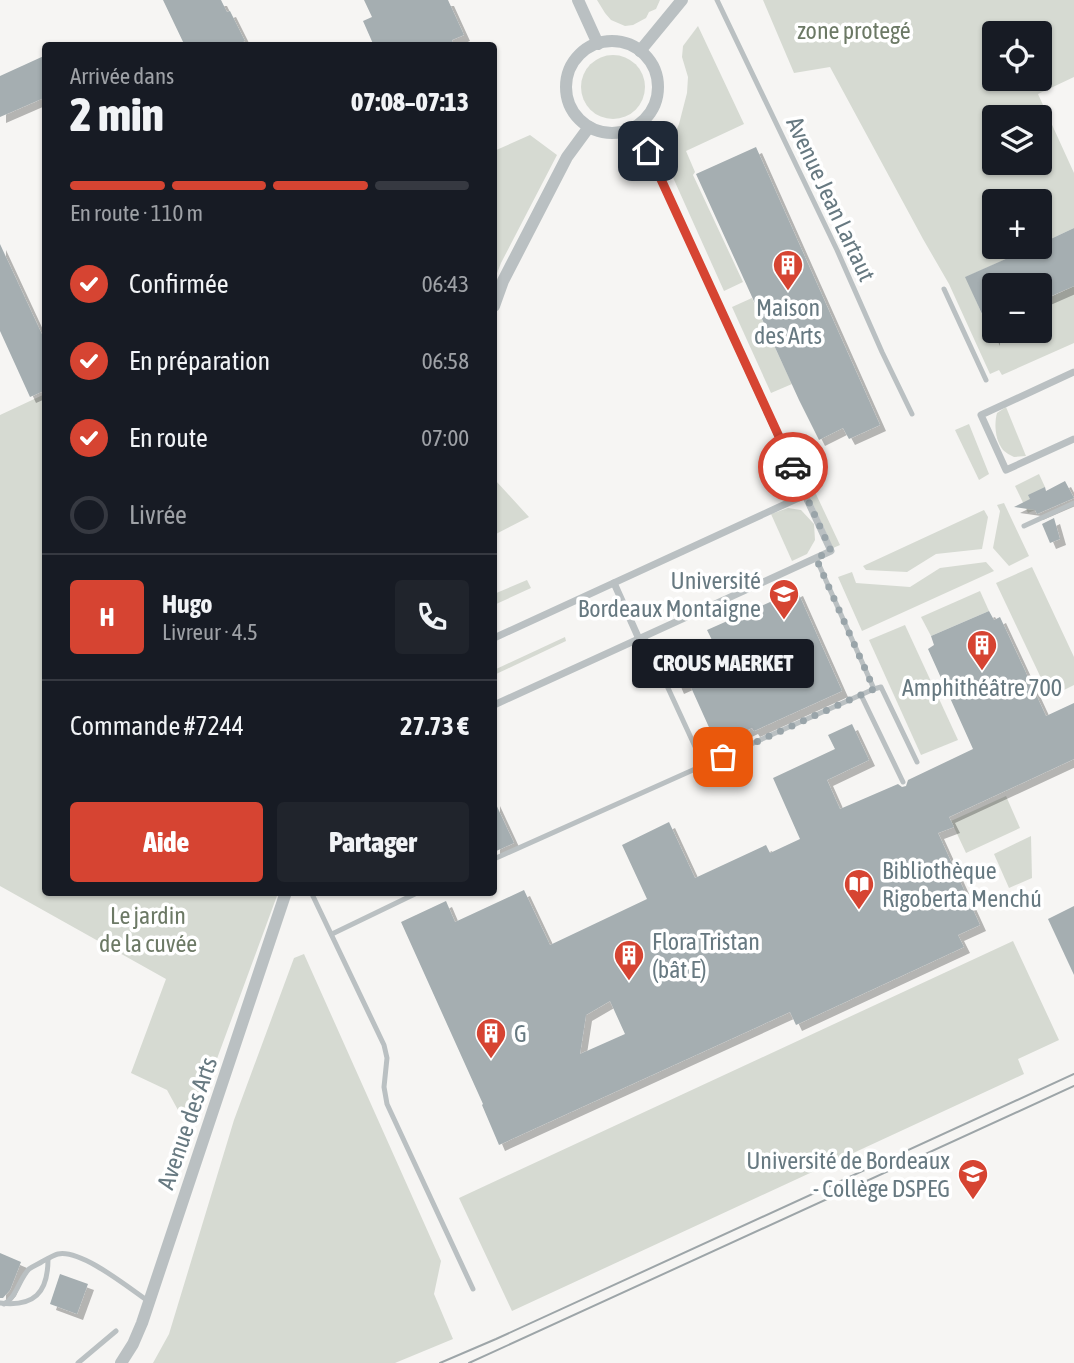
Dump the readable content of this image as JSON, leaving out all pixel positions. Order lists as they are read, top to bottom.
{
  "streets": {
    "street": ["Avenue des Arts"],
    "lane": ["Avenue Jean Lartaut"]
  },
  "parks": ["zone protegé", "Le jardin de la cuvée"],
  "places": {
    "building": [
      "Maison des Arts",
      "Amphithéâtre 700",
      "Flora Tristan (bât E)",
      "G"
    ],
    "school or university": ["Université Bordeaux Montaigne", "Université de Bordeaux - Collège DSPEG"],
    "other": ["CROUS MAERKET"],
    "library": ["Bibliothèque Rigoberta Menchú"]
  },
  "page": {
    "map_buttons": ["+", "−"],
    "heading": ["2 min", "Arrivée dans", "07:08–07:13"],
    "panel": [
      "Hugo",
      "Livreur · 4.5",
      "Commande #7244",
      "27.73 €"
    ],
    "bar": "En route · 110 m",
    "list": [
      ["Confirmée", "06:43"],
      ["En préparation", "06:58"],
      ["En route", "07:00"],
      "Livrée"
    ],
    "round": "H",
    "bubble": "CROUS MAERKET",
    "buttons": ["Aide", "Partager"]
  }
}
